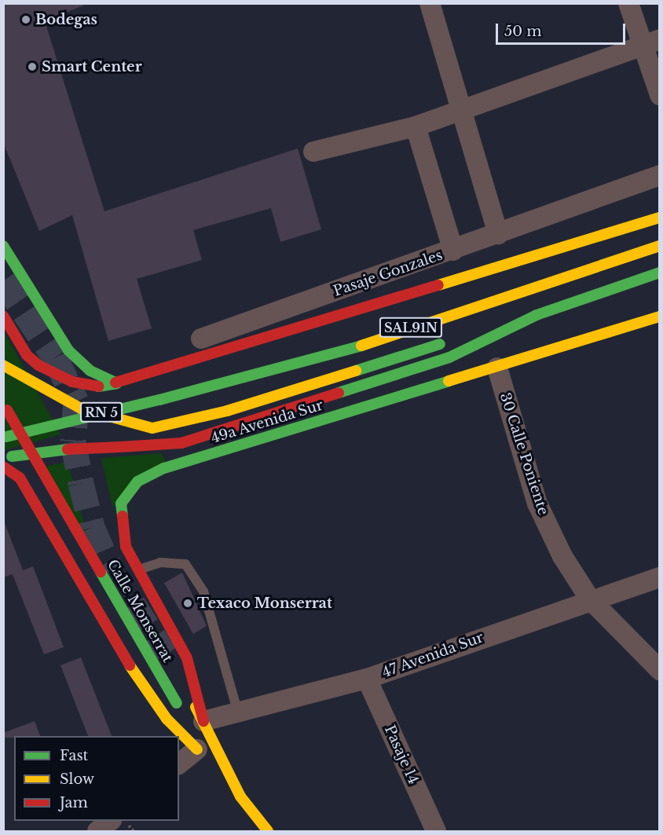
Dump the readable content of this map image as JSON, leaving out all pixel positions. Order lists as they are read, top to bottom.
{
  "streets": {
    "main road": [
      "SAL91N",
      "RN 5",
      "49a Avenida Sur",
      "Calle Monserrat"
    ],
    "street": [
      "Pasaje Gonzales",
      "30 Calle Poniente",
      "47 Avenida Sur",
      "Pasaje 14"
    ]
  },
  "crossings": [
    ["SAL91N", "RN 5"],
    ["49a Avenida Sur", "30 Calle Poniente"],
    ["49a Avenida Sur", "Calle Monserrat"],
    ["49a Avenida Sur", "47 Avenida Sur"],
    ["30 Calle Poniente", "47 Avenida Sur"],
    ["Calle Monserrat", "47 Avenida Sur"],
    ["47 Avenida Sur", "Pasaje 14"]
  ],
  "places": ["Bodegas", "Smart Center", "Texaco Monserrat"],
  "legend": ["Fast", "Slow", "Jam"],
  "scale_bar": "50 m"
}
